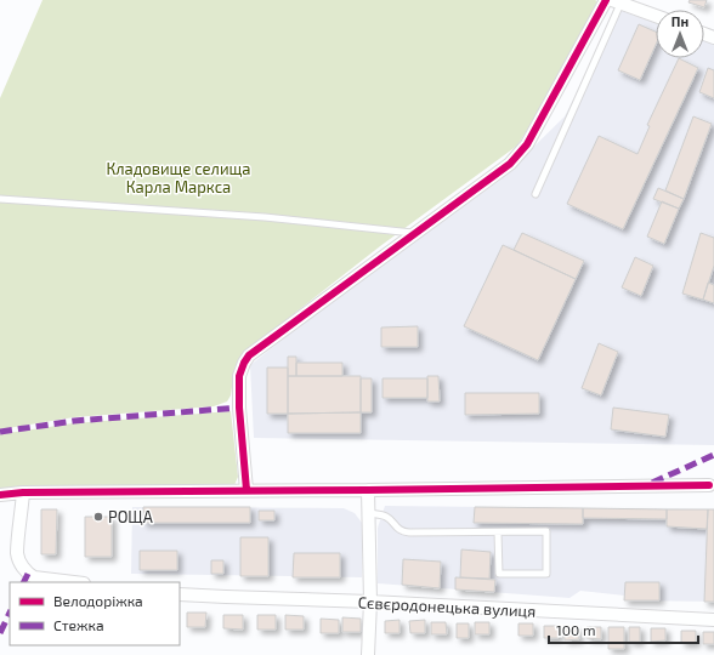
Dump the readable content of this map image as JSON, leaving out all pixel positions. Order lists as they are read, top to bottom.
{
  "streets": {
    "street": ["Сєвєродонецька вулиця"]
  },
  "parks": ["Кладовище селища Карла Маркса"],
  "places": ["РОЩА"],
  "legend": ["Велодоріжка", "Стежка"],
  "scale_bar": "100 m",
  "north": "top"
}
